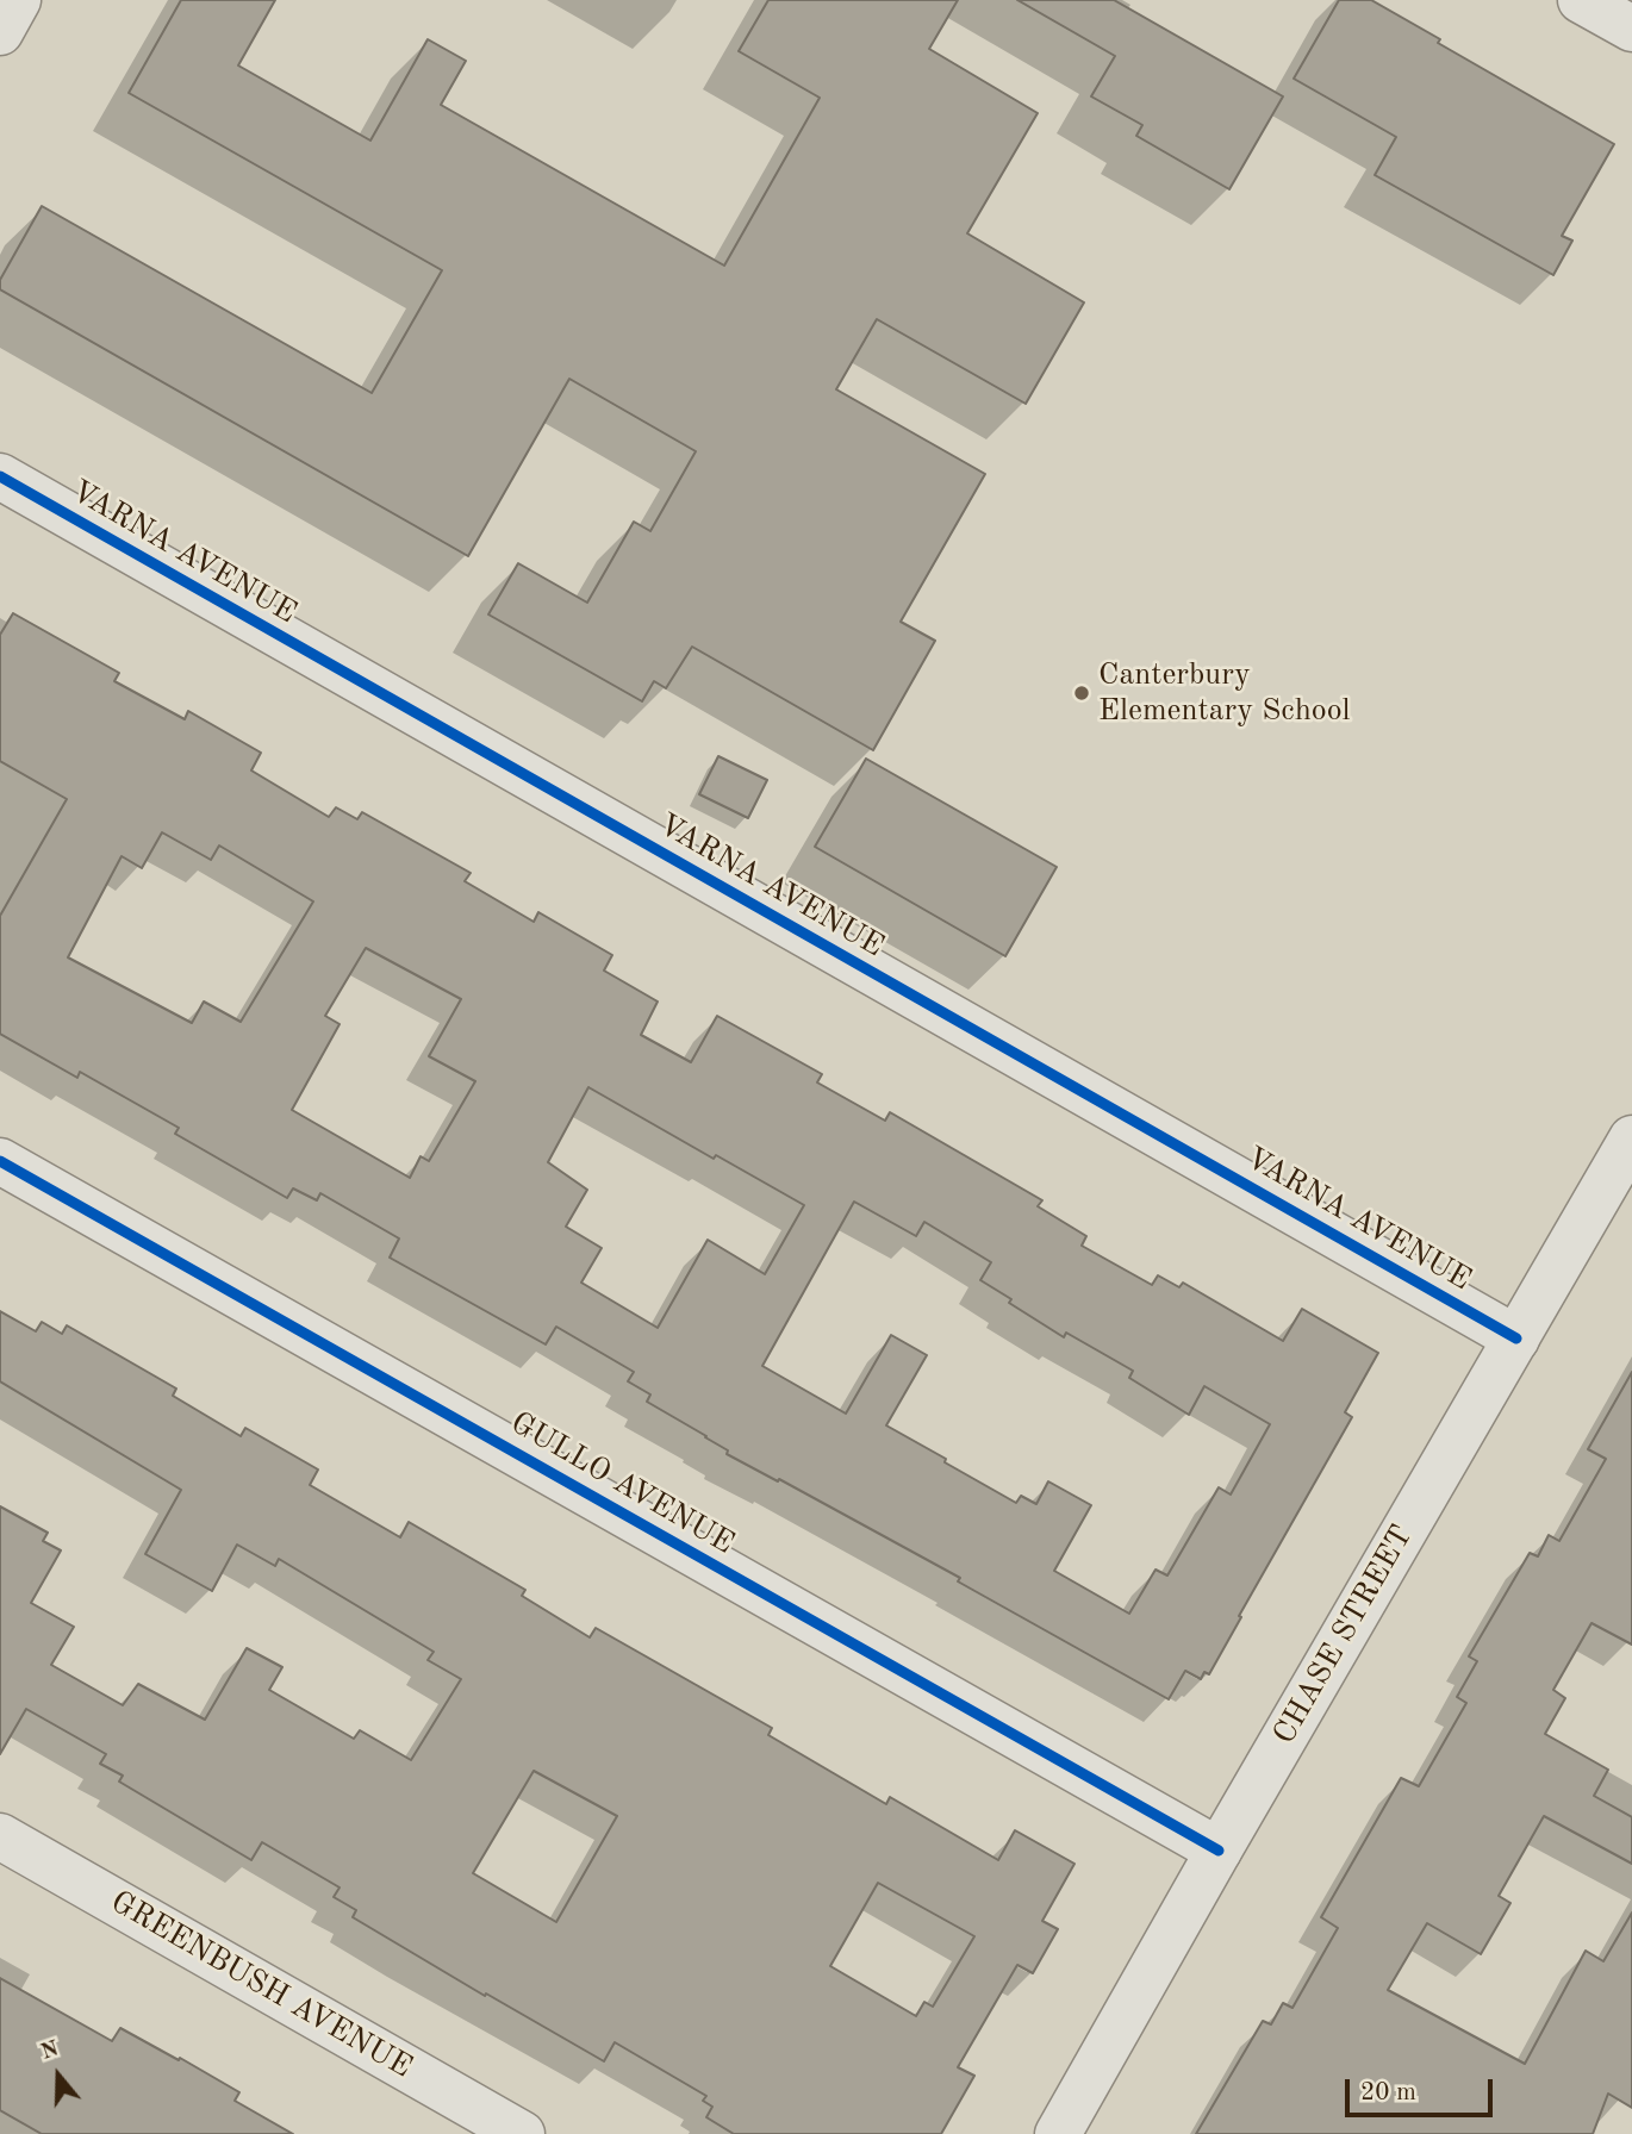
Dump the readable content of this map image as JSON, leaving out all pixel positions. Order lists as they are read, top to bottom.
{
  "streets": {
    "street": [
      "VARNA AVENUE",
      "GULLO AVENUE",
      "CHASE STREET",
      "GREENBUSH AVENUE"
    ]
  },
  "crossings": [
    ["VARNA AVENUE", "CHASE STREET"],
    ["GULLO AVENUE", "CHASE STREET"]
  ],
  "places": ["Canterbury Elementary School"],
  "scale_bar": "20 m",
  "north": "top"
}
